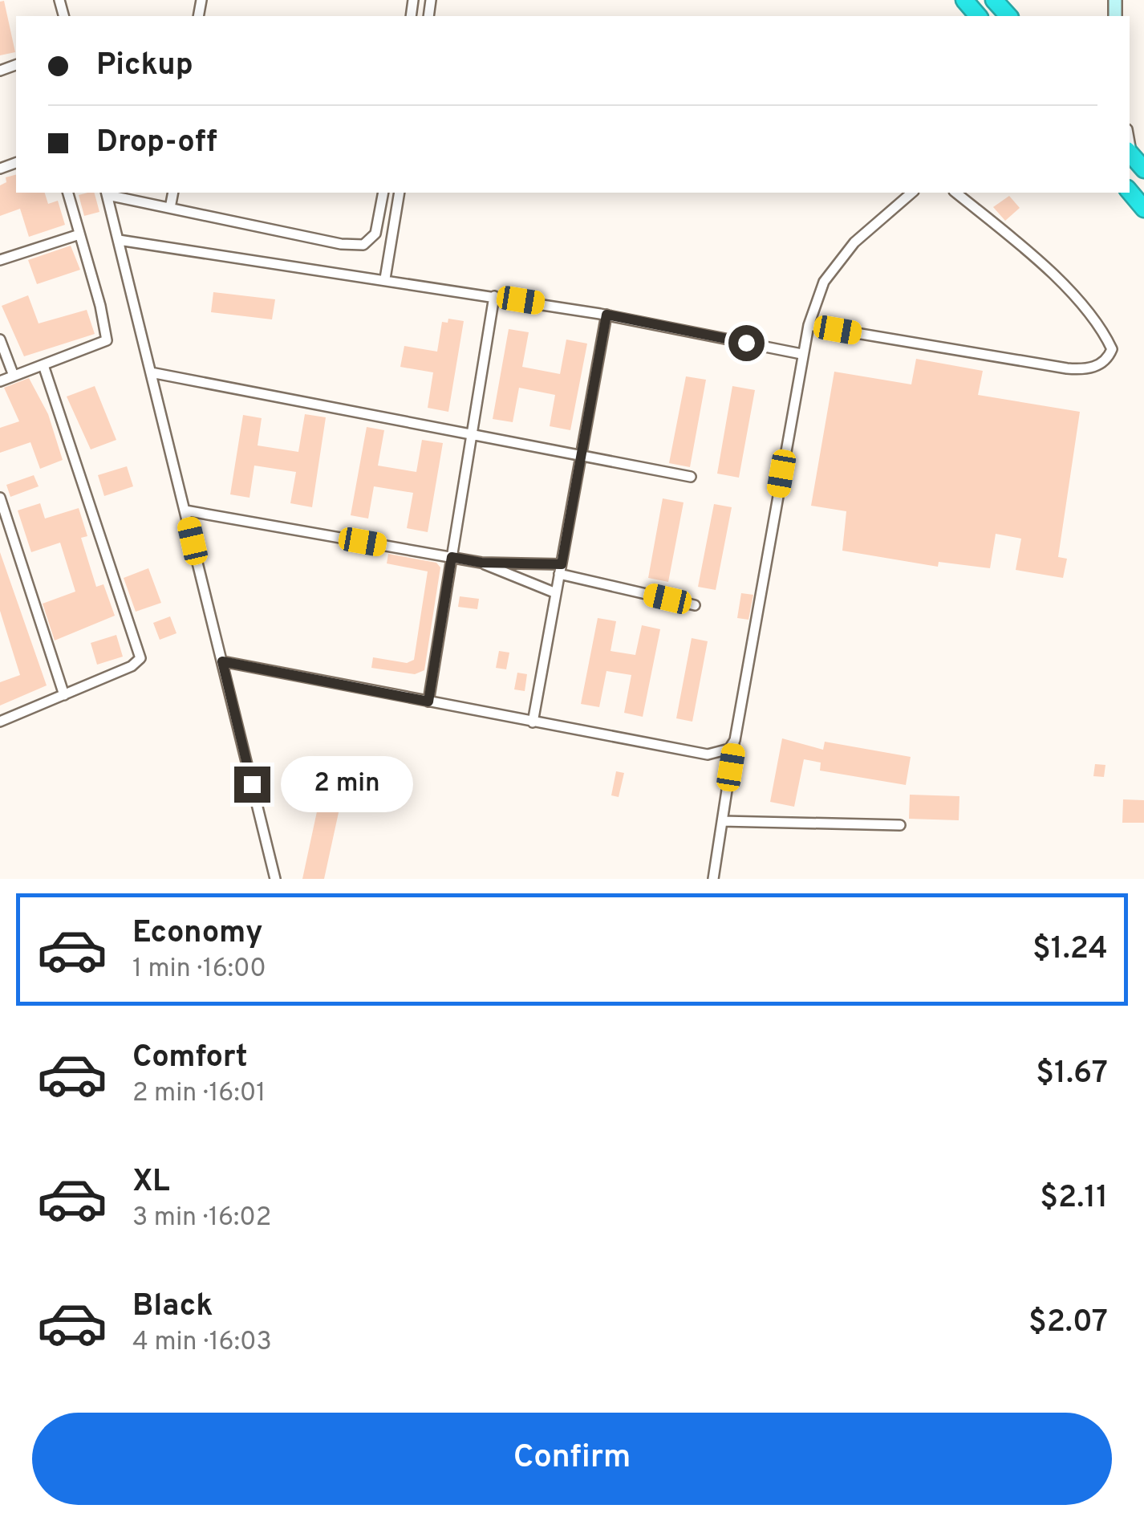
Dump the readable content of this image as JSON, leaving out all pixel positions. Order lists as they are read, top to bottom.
{
  "page": {
    "banner": ["Pickup", "Drop-off"],
    "bubble": "2 min",
    "list": [
      {
        "name": "Economy",
        "note": "1 min · 16:00",
        "value": "$1.24"
      },
      {
        "name": "Comfort",
        "note": "2 min · 16:01",
        "value": "$1.67"
      },
      {
        "name": "XL",
        "note": "3 min · 16:02",
        "value": "$2.11"
      },
      {
        "name": "Black",
        "note": "4 min · 16:03",
        "value": "$2.07"
      }
    ],
    "buttons": "Confirm"
  }
}
